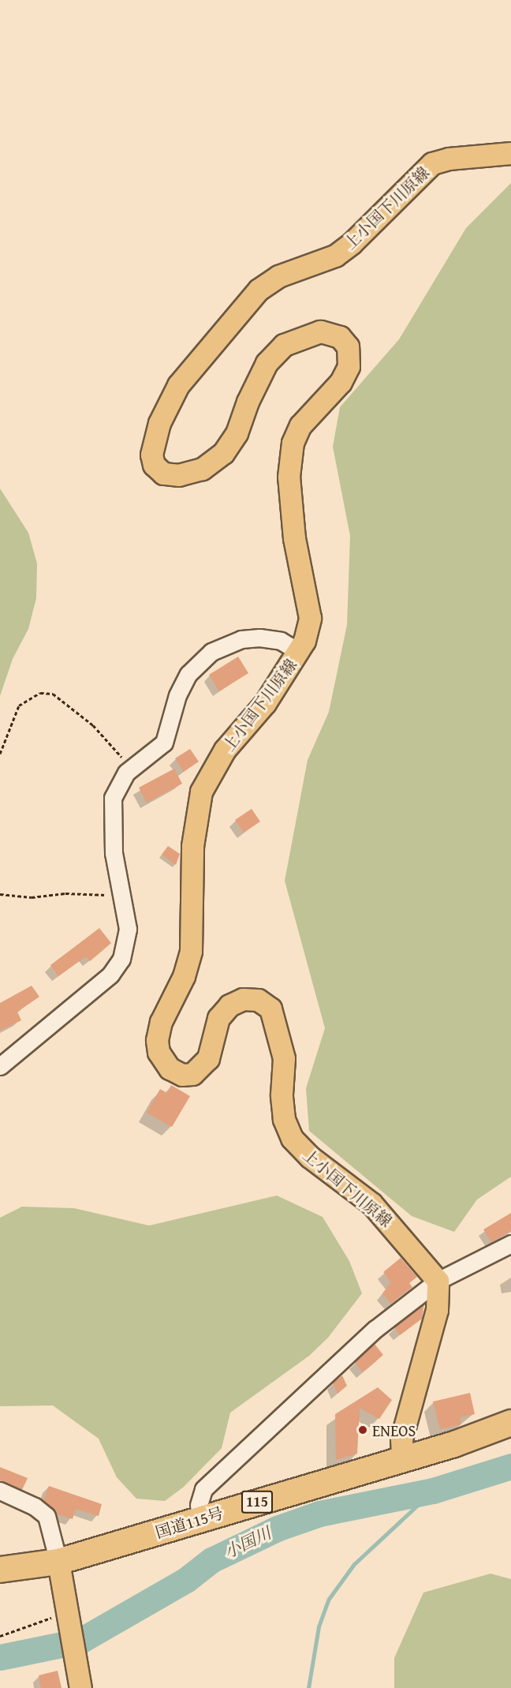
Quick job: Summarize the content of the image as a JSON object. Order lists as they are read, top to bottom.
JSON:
{
  "streets": {
    "highway": ["115", "国道115号"],
    "main road": ["上小国下川原線"]
  },
  "water": ["小国川"],
  "places": ["ENEOS"]
}
